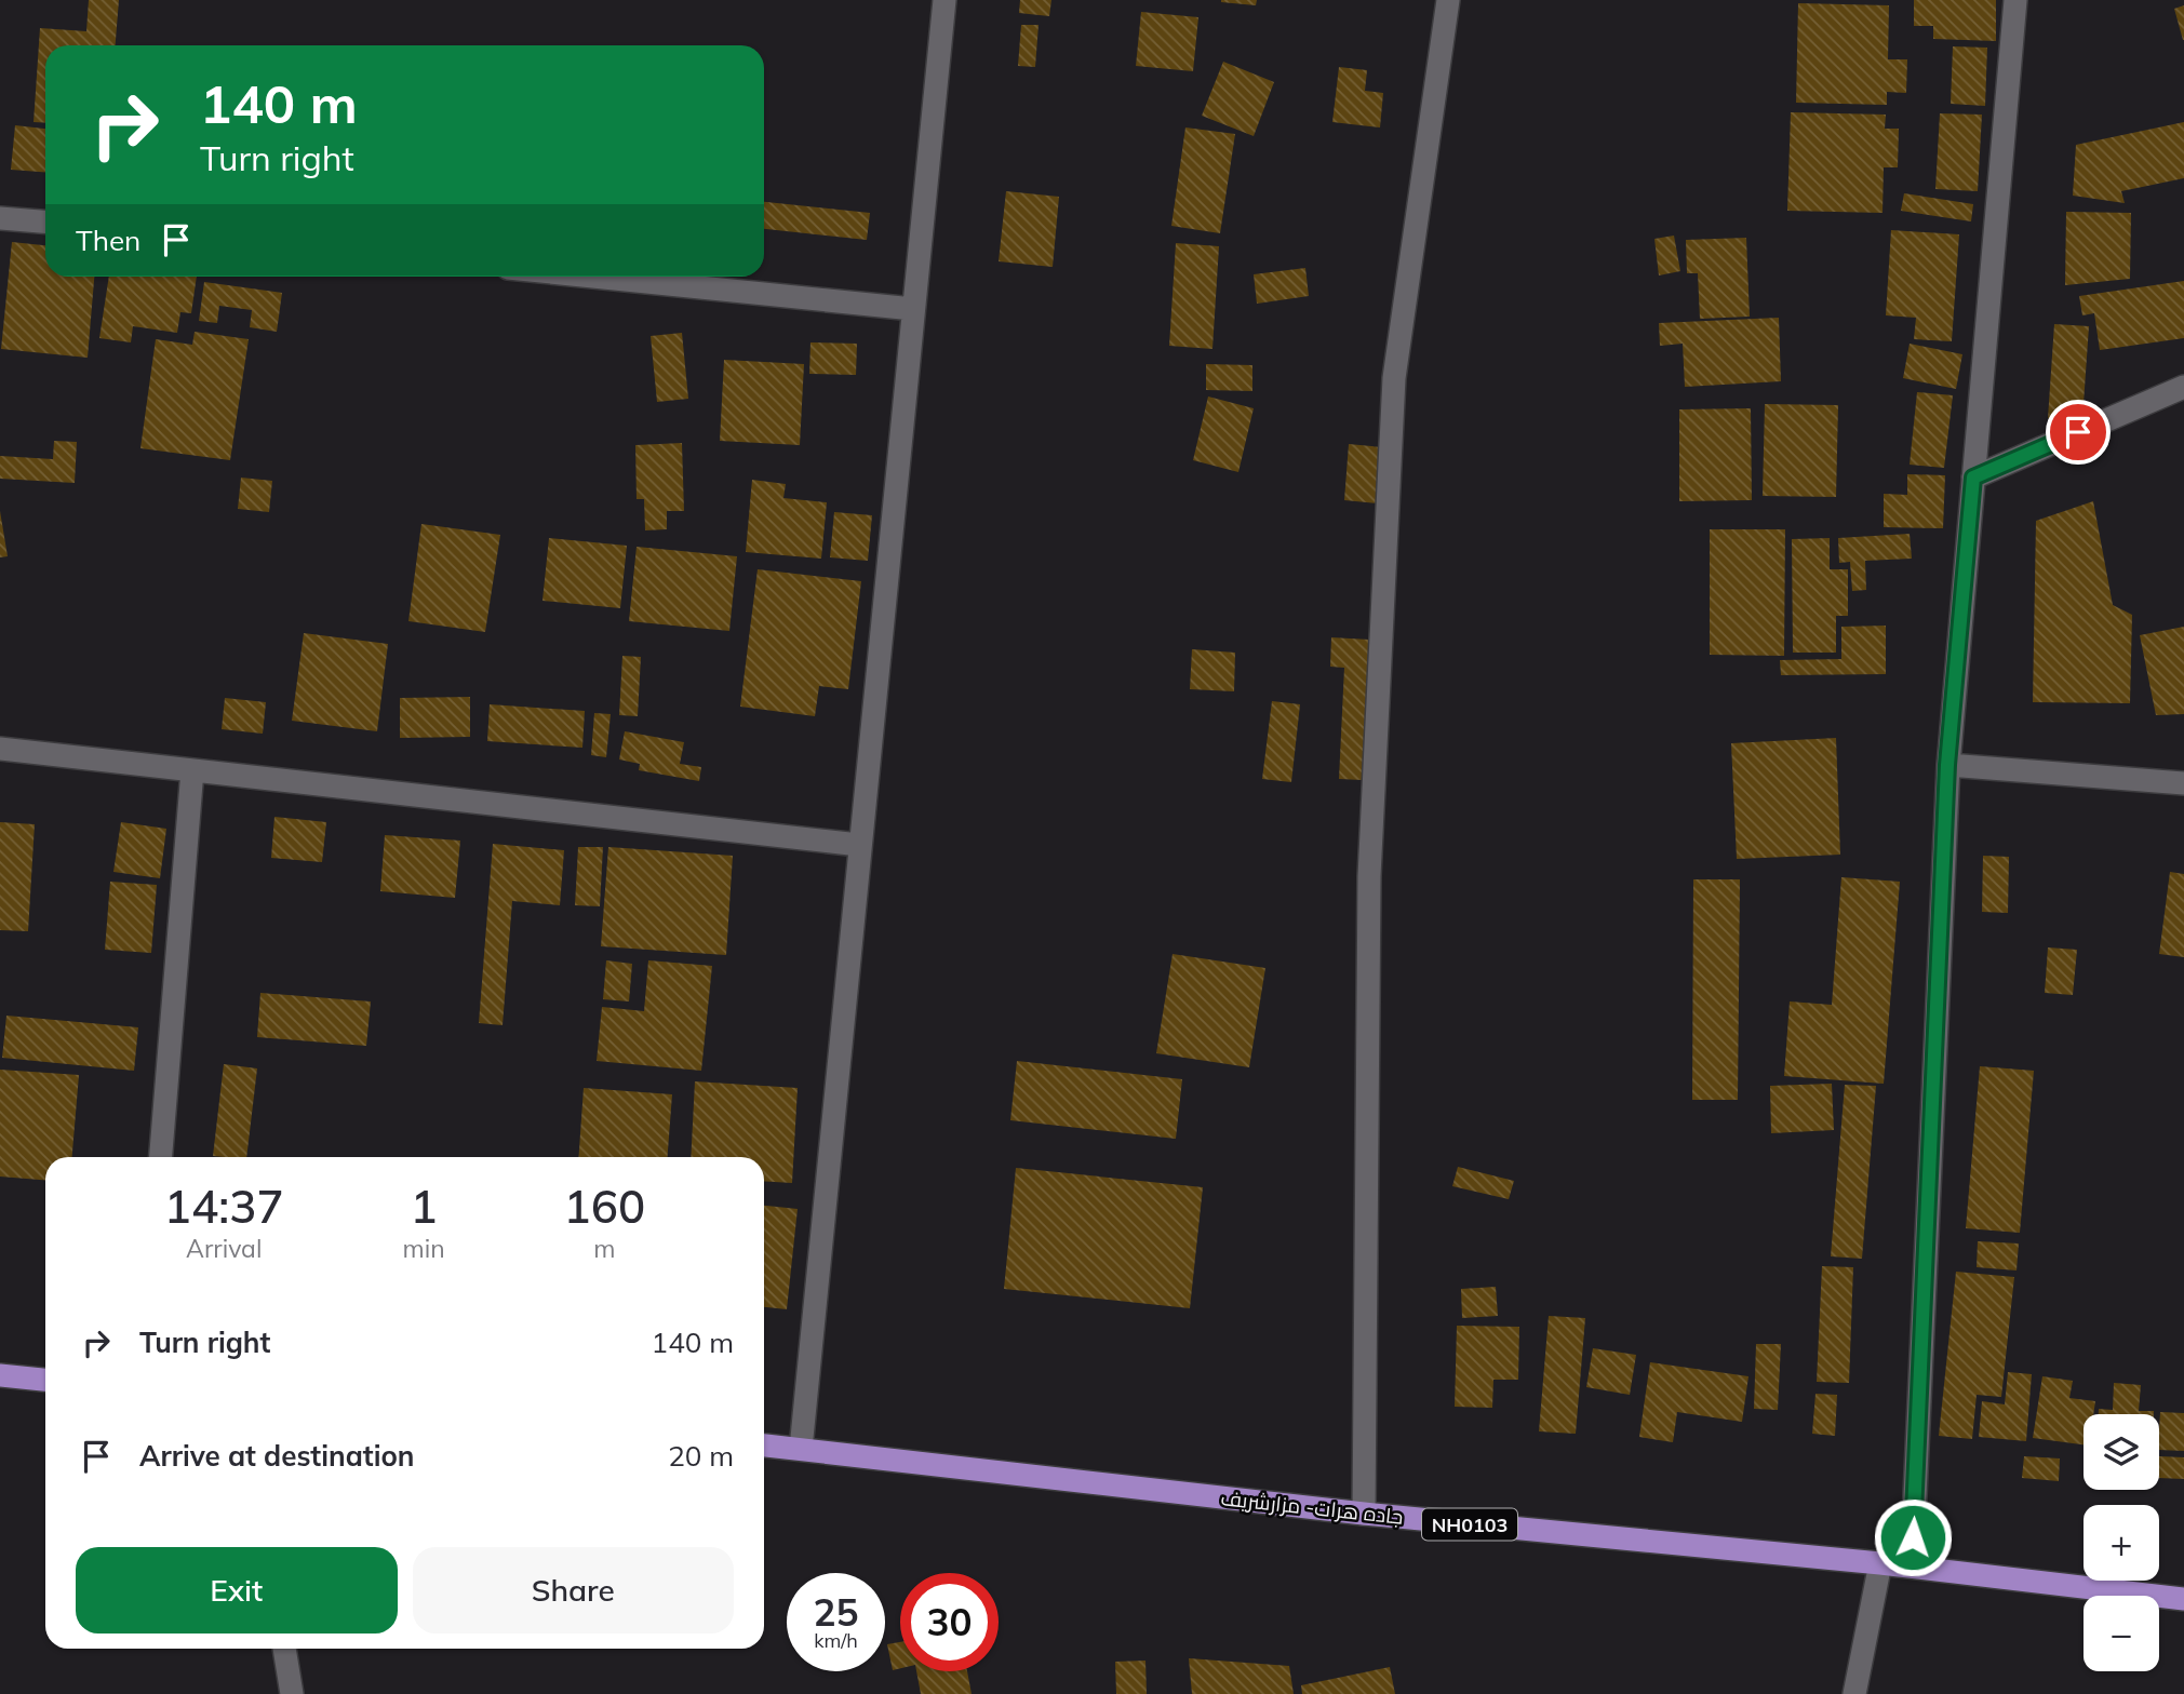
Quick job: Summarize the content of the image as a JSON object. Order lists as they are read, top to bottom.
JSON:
{
  "streets": {
    "highway": ["جاده هرات- مزارشریف", "NH0103"]
  },
  "page": {
    "turn": ["140 m", "Turn right"],
    "then": "Then",
    "eta": [
      "14:37",
      "Arrival",
      "1",
      "min",
      "160",
      "m"
    ],
    "list": [
      {
        "name": "Turn right",
        "value": "140 m"
      },
      {
        "name": "Arrive at destination",
        "value": "20 m"
      }
    ],
    "map_buttons": ["+", "−"],
    "buttons": ["Exit", "Share"],
    "speed": "25 km/h",
    "limit": "30"
  }
}
